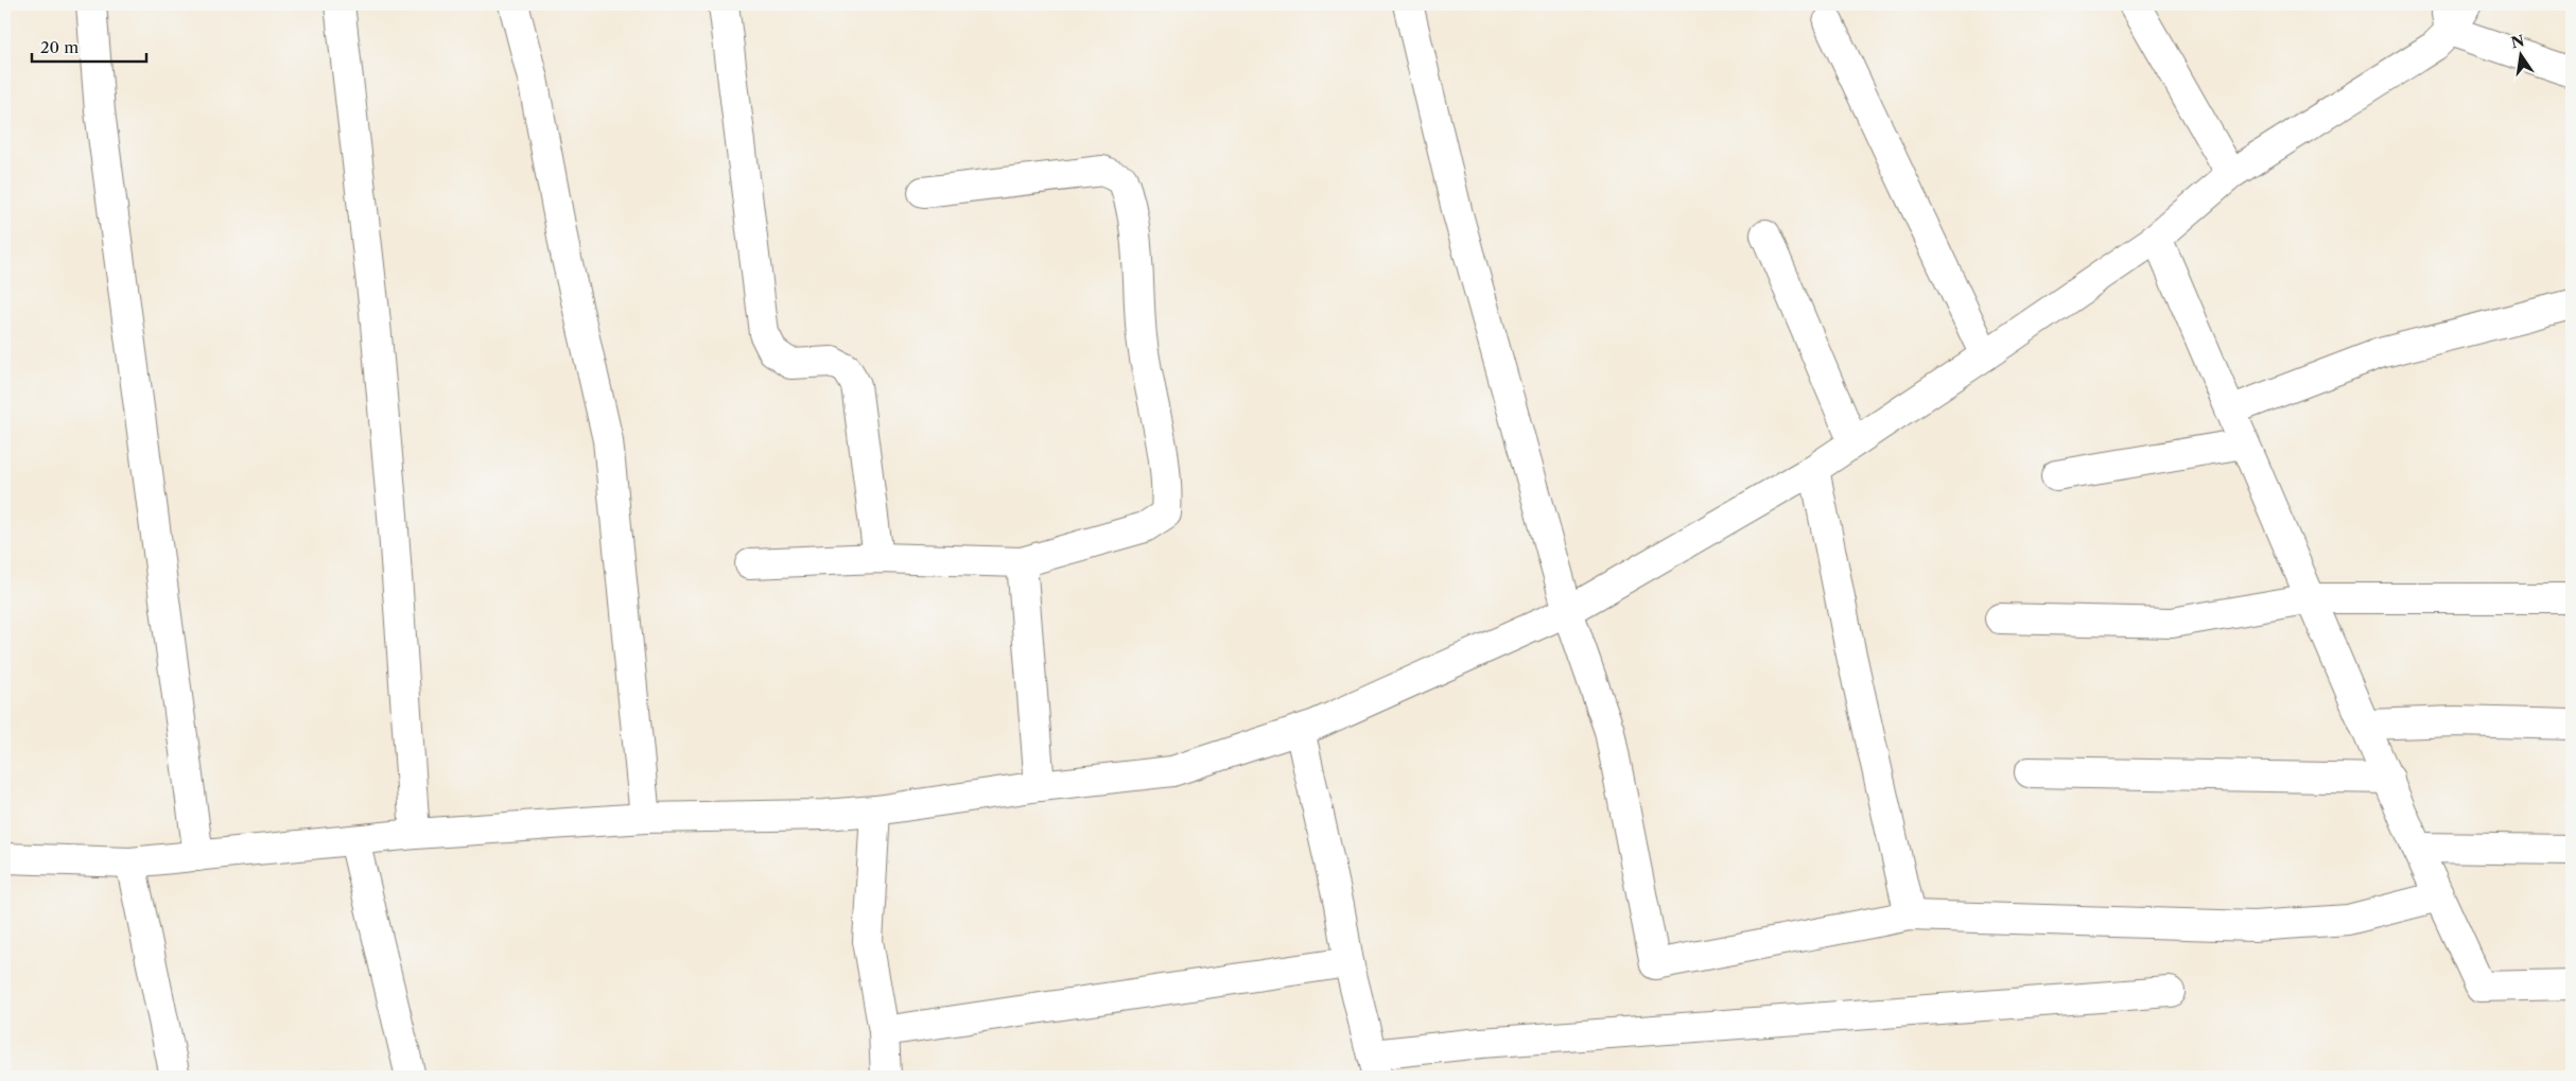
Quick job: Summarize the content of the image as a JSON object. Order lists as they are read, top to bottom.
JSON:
{
  "scale_bar": "20 m",
  "north": "top"
}
